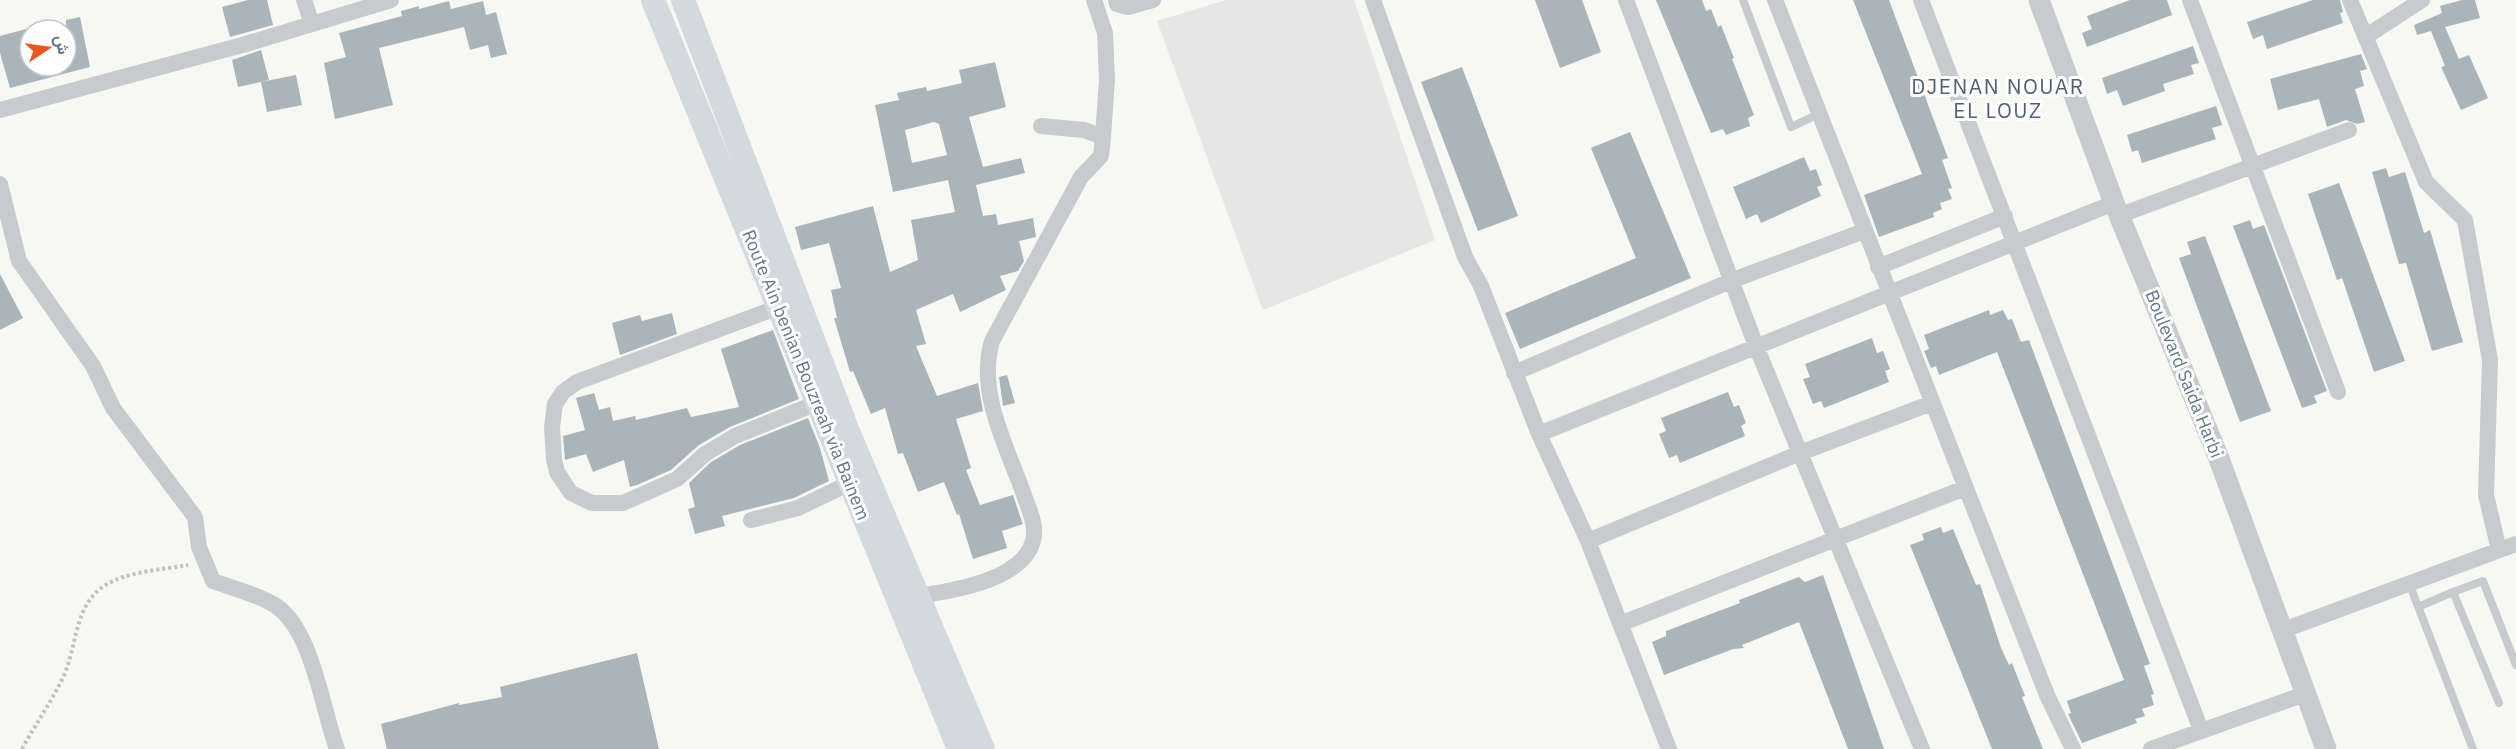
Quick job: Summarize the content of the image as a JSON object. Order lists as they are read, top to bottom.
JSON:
{
  "streets": {
    "main road": ["Route Ain benian Bouzreah via Bainem"],
    "street": ["Boulevard Saida Harbi"]
  },
  "districts": ["DJENAN NOUAR EL LOUZ"],
  "north": "right"
}
